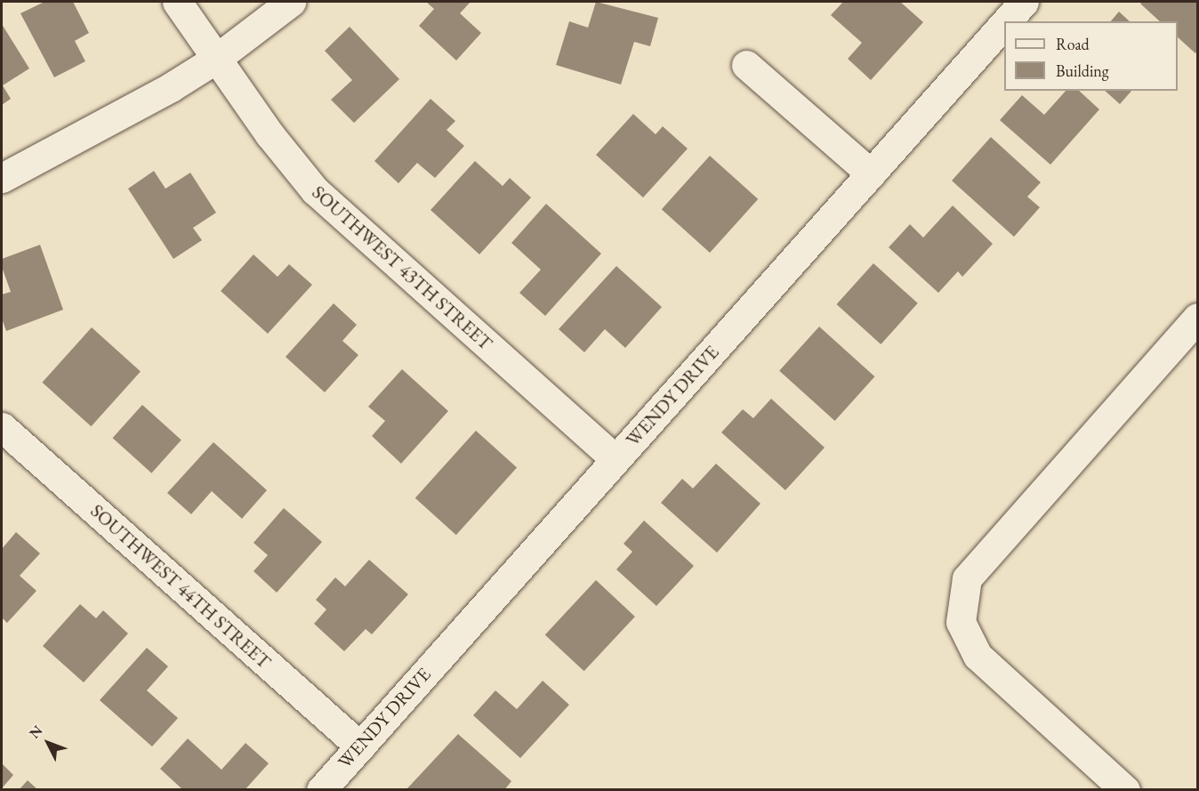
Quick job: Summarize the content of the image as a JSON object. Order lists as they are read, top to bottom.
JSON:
{
  "streets": {
    "street": ["SOUTHWEST 43TH STREET", "WENDY DRIVE", "SOUTHWEST 44TH STREET"]
  },
  "crossings": [
    ["SOUTHWEST 43TH STREET", "WENDY DRIVE"],
    ["WENDY DRIVE", "SOUTHWEST 44TH STREET"]
  ],
  "legend": ["Road", "Building"],
  "north": "top left"
}
